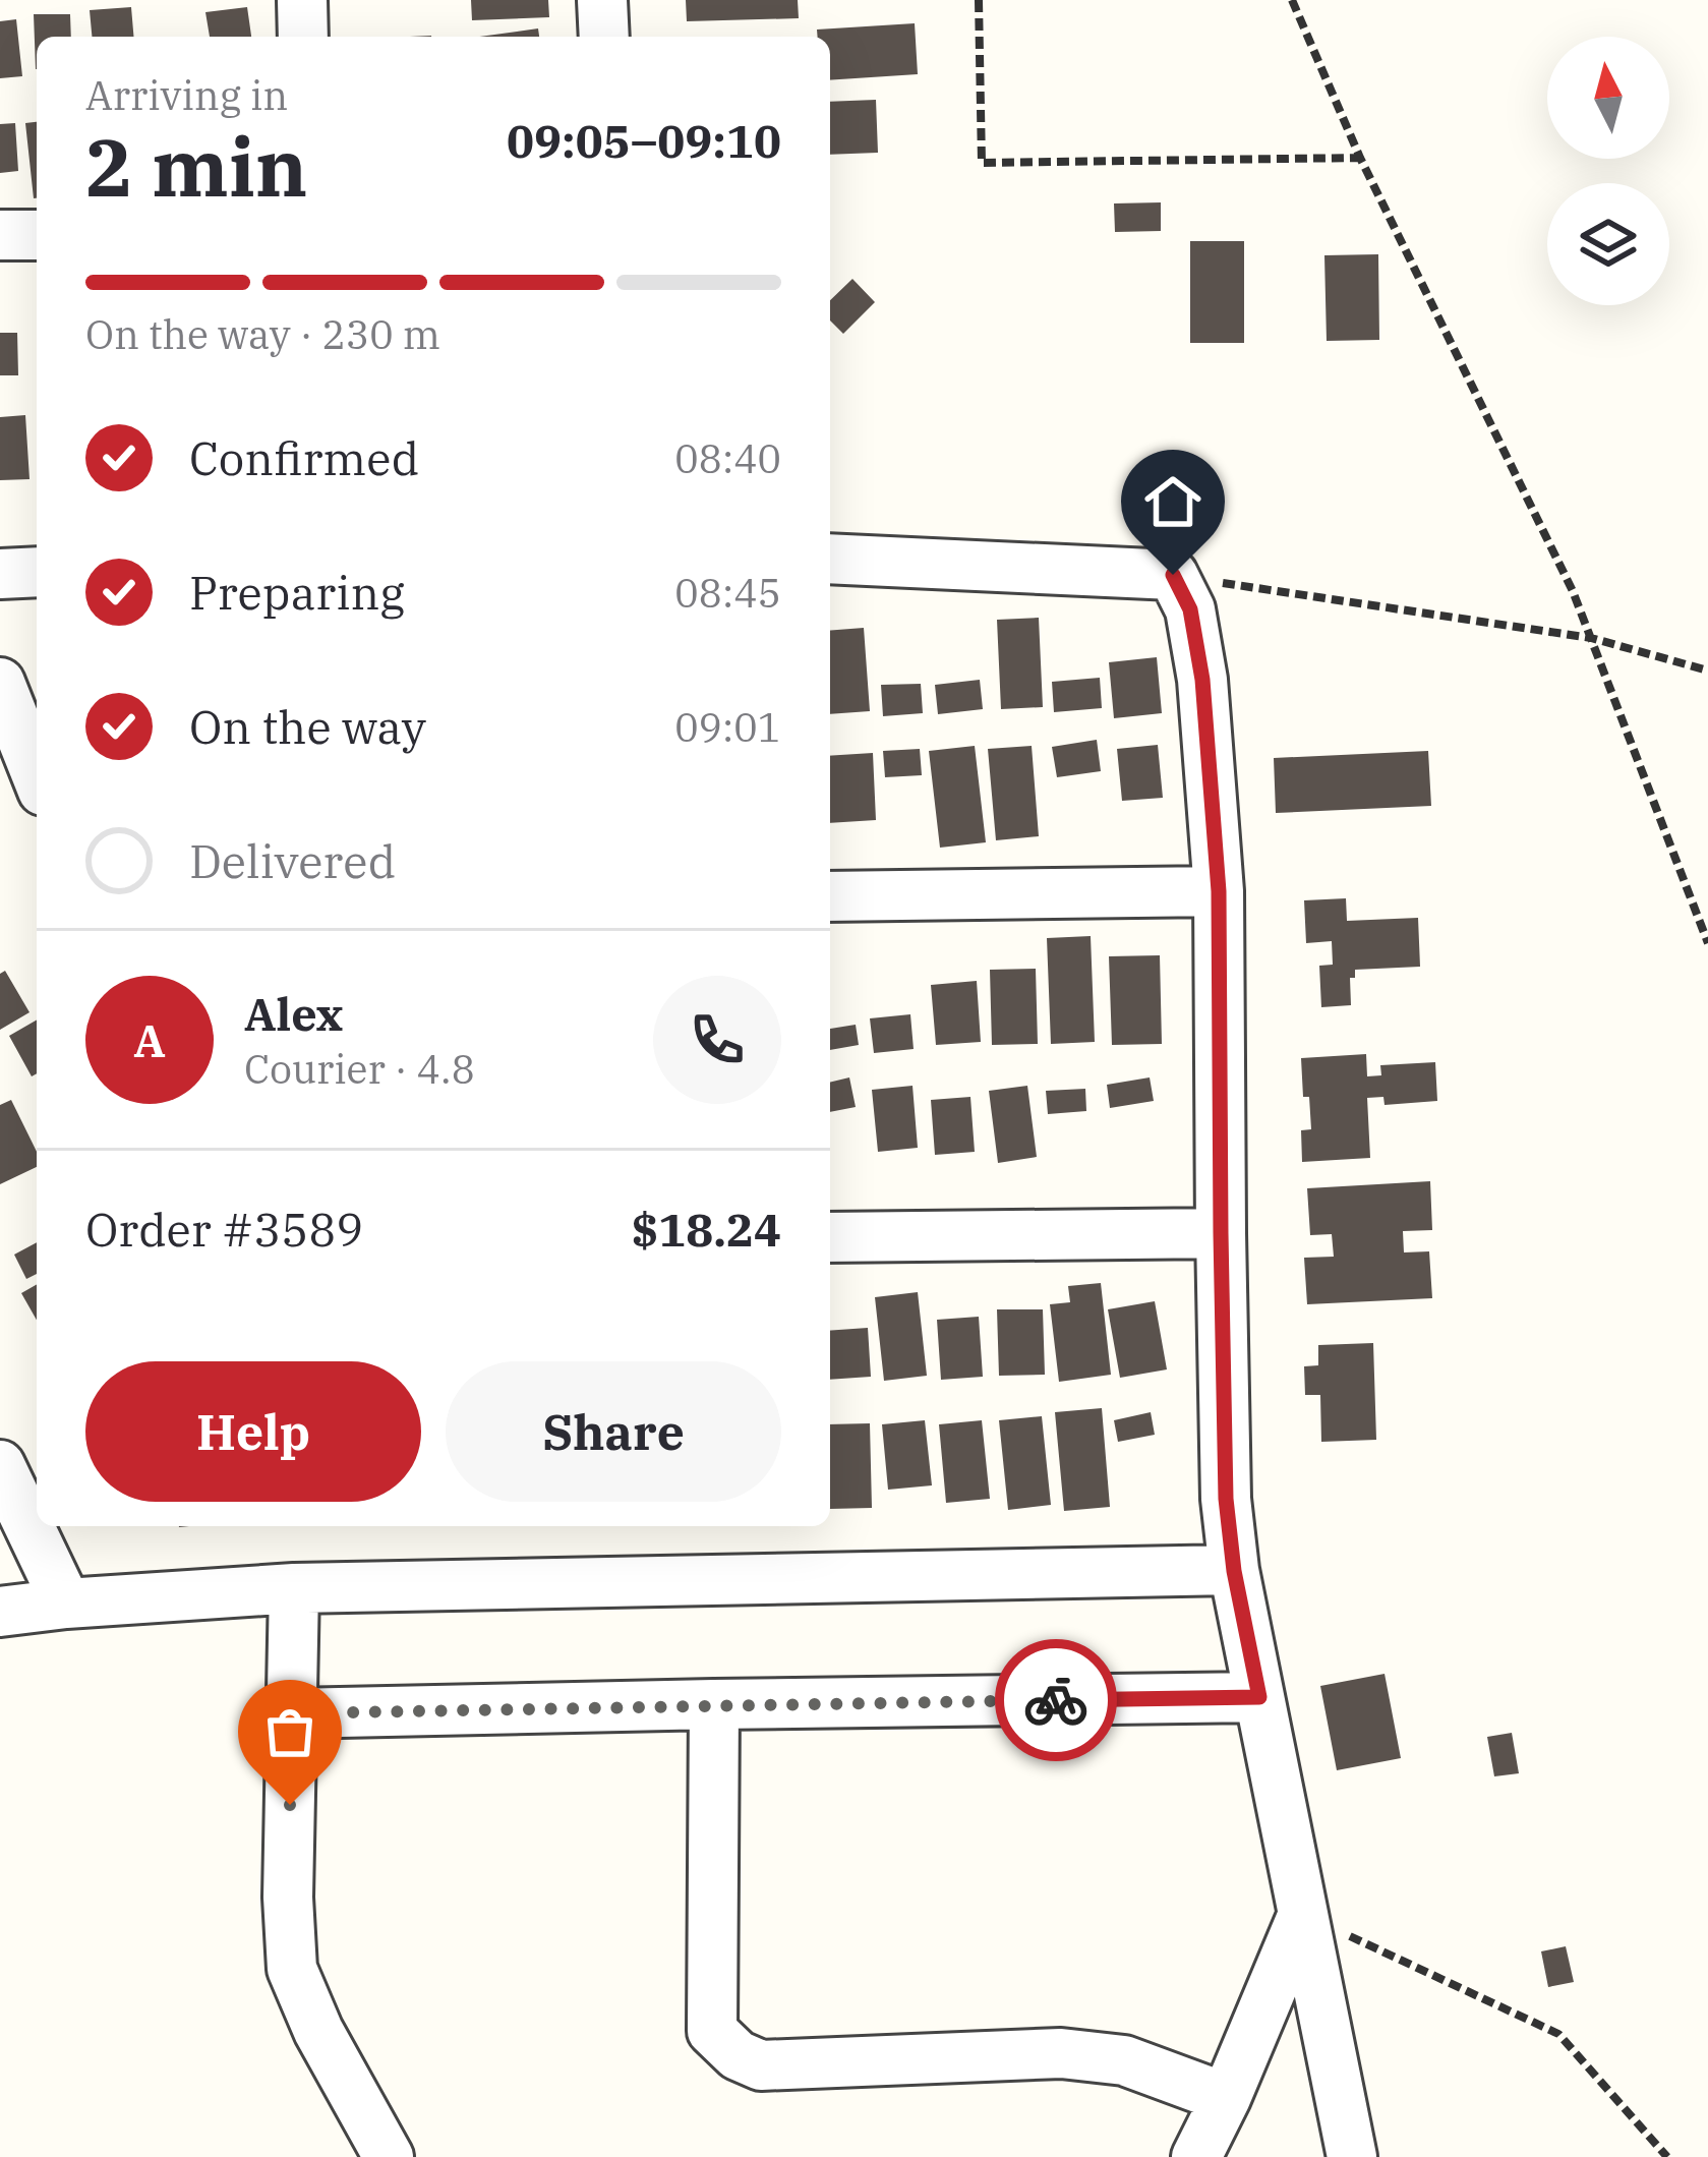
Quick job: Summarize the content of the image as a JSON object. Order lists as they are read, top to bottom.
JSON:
{
  "north": "top",
  "page": {
    "heading": ["2 min", "Arriving in", "09:05–09:10"],
    "panel": [
      "Alex",
      "Courier · 4.8",
      "Order #3589",
      "$18.24"
    ],
    "bar": "On the way · 230 m",
    "list": [
      ["Confirmed", "08:40"],
      ["Preparing", "08:45"],
      ["On the way", "09:01"],
      "Delivered"
    ],
    "round": "A",
    "buttons": ["Help", "Share"]
  }
}
